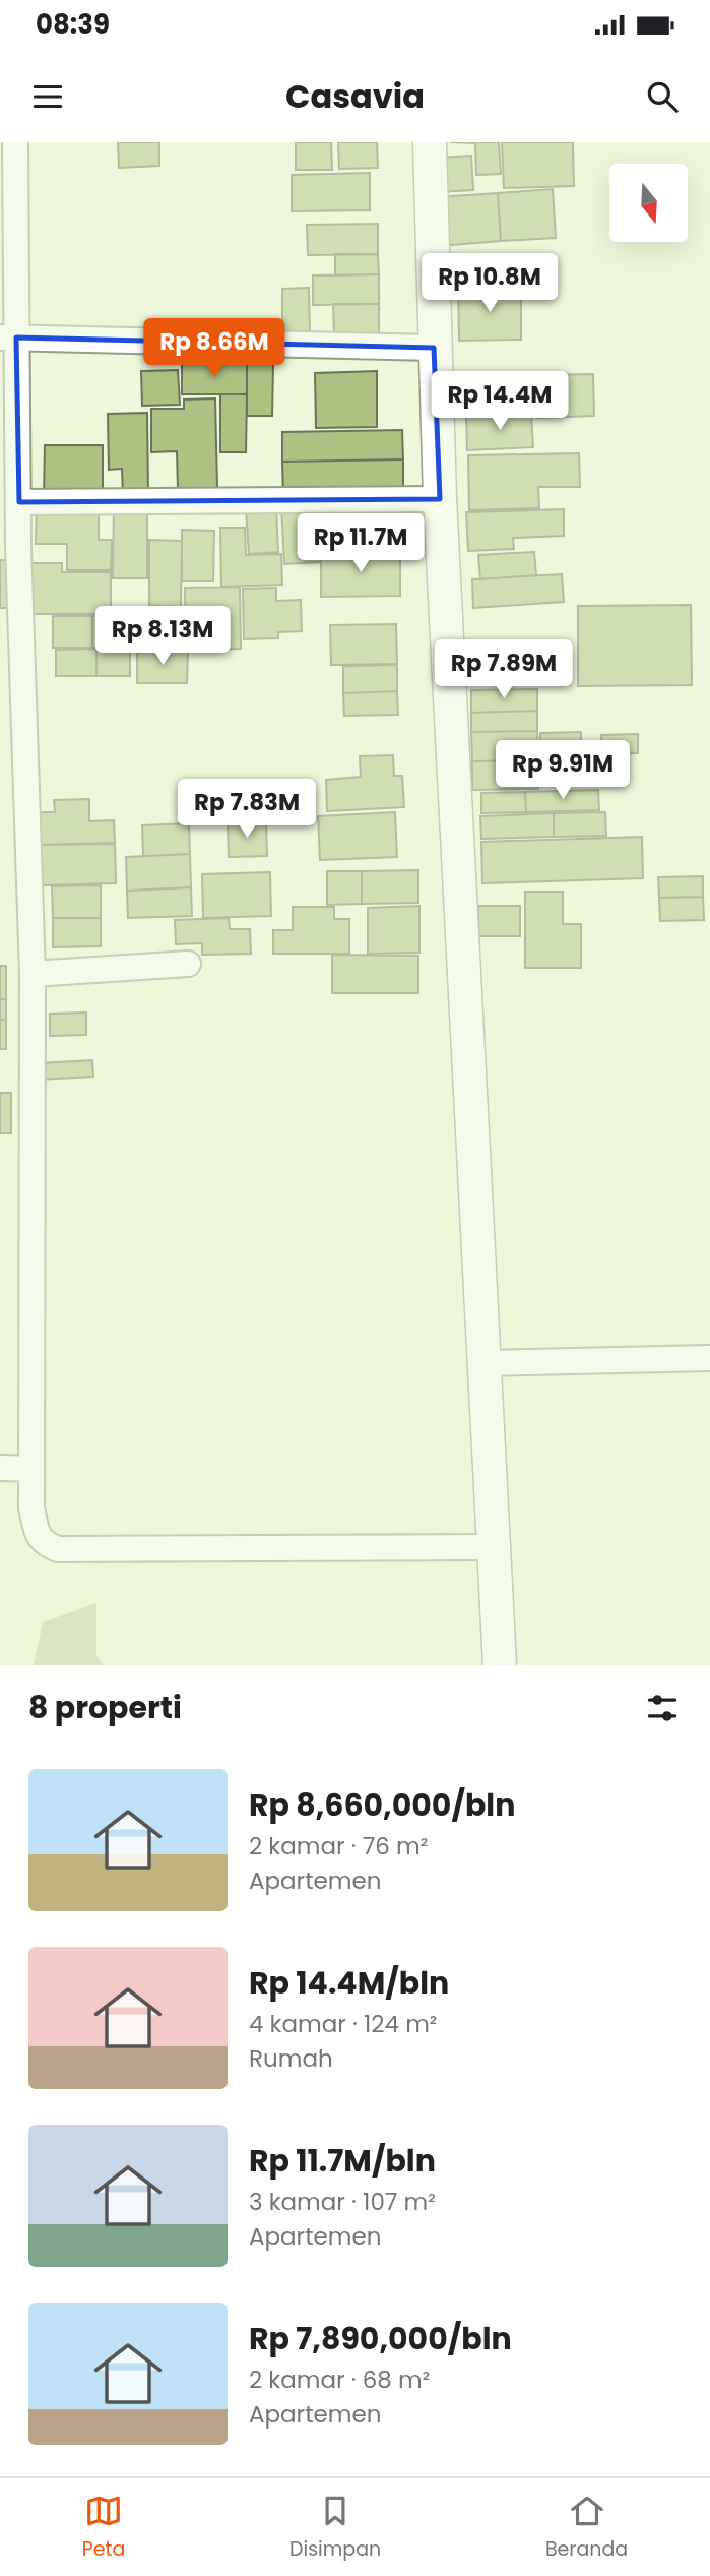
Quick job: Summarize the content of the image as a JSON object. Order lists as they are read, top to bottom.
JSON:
{
  "north": "bottom",
  "page": {
    "status": "08:39",
    "header": "Casavia",
    "price": [
      "Rp 10.8M",
      "Rp 8.66M",
      "Rp 14.4M",
      "Rp 11.7M",
      "Rp 8.13M",
      "Rp 7.89M",
      "Rp 9.91M",
      "Rp 7.83M"
    ],
    "heading": "8 properti",
    "list": [
      {
        "name": "Rp 8,660,000/bln",
        "note": "2 kamar · 76 m² · Apartemen"
      },
      {
        "name": "Rp 14.4M/bln",
        "note": "4 kamar · 124 m² · Rumah"
      },
      {
        "name": "Rp 11.7M/bln",
        "note": "3 kamar · 107 m² · Apartemen"
      },
      {
        "name": "Rp 7,890,000/bln",
        "note": "2 kamar · 68 m² · Apartemen"
      }
    ],
    "tabs": ["Peta", "Disimpan", "Beranda"]
  }
}
